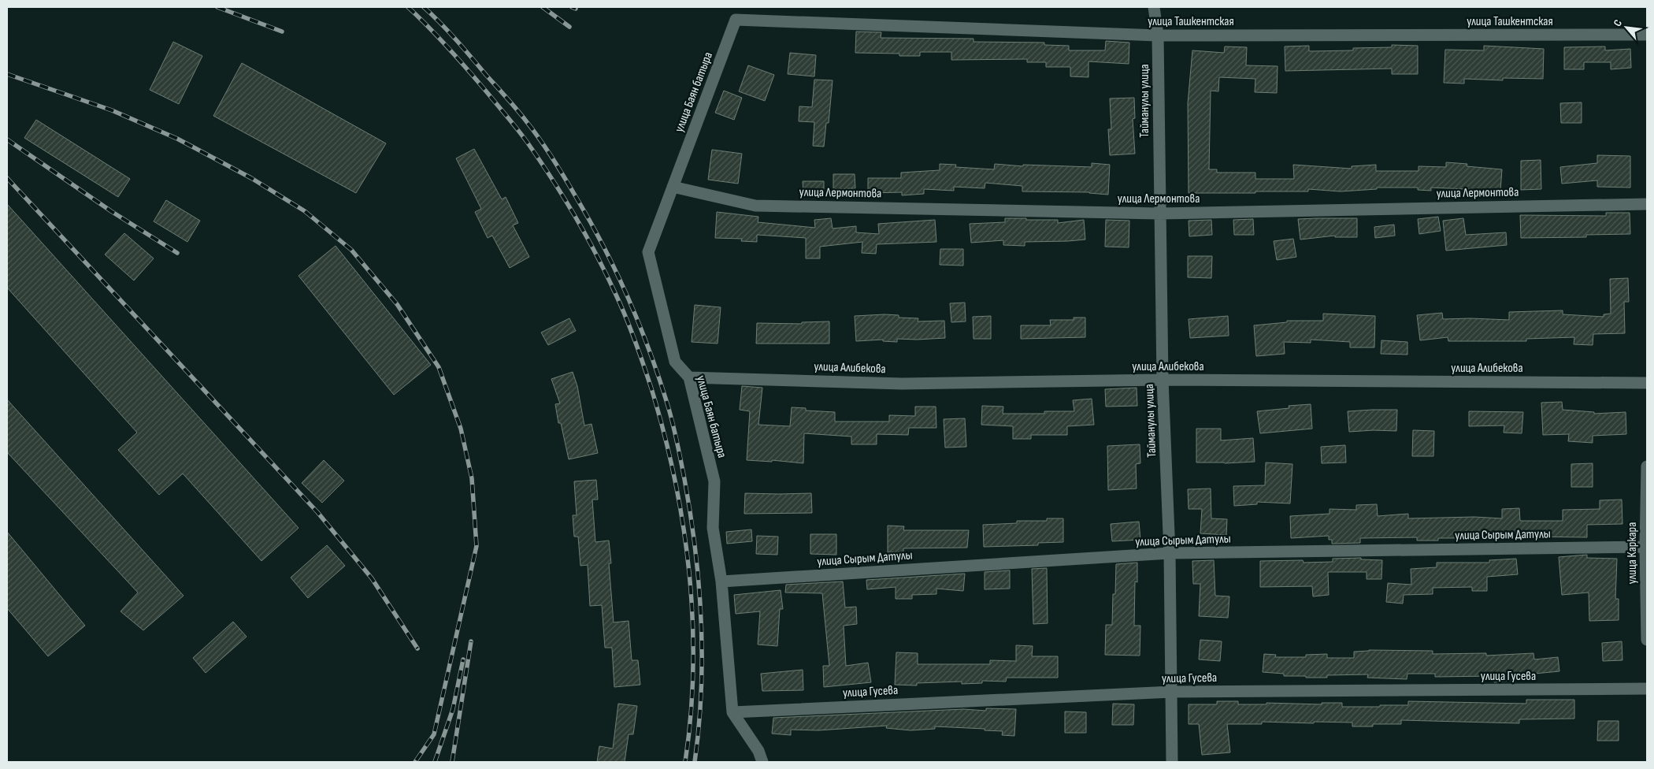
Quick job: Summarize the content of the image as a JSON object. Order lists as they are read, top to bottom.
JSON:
{
  "streets": {
    "street": [
      "улица Ташкентская",
      "улица Баян батыра",
      "Тайманулы улица",
      "улица Лермонтова",
      "улица Алибекова",
      "улица Сырым Датулы",
      "улица Каркара",
      "улица Гусева"
    ]
  },
  "crossings": [
    ["улица Ташкентская", "улица Баян батыра"],
    ["улица Ташкентская", "Тайманулы улица"],
    ["улица Баян батыра", "улица Лермонтова"],
    ["улица Баян батыра", "улица Алибекова"],
    ["улица Баян батыра", "улица Сырым Датулы"],
    ["улица Баян батыра", "улица Гусева"],
    ["Тайманулы улица", "улица Лермонтова"],
    ["Тайманулы улица", "улица Алибекова"],
    ["Тайманулы улица", "улица Сырым Датулы"],
    ["Тайманулы улица", "улица Гусева"],
    ["улица Сырым Датулы", "улица Каркара"]
  ],
  "north": "top left"
}
